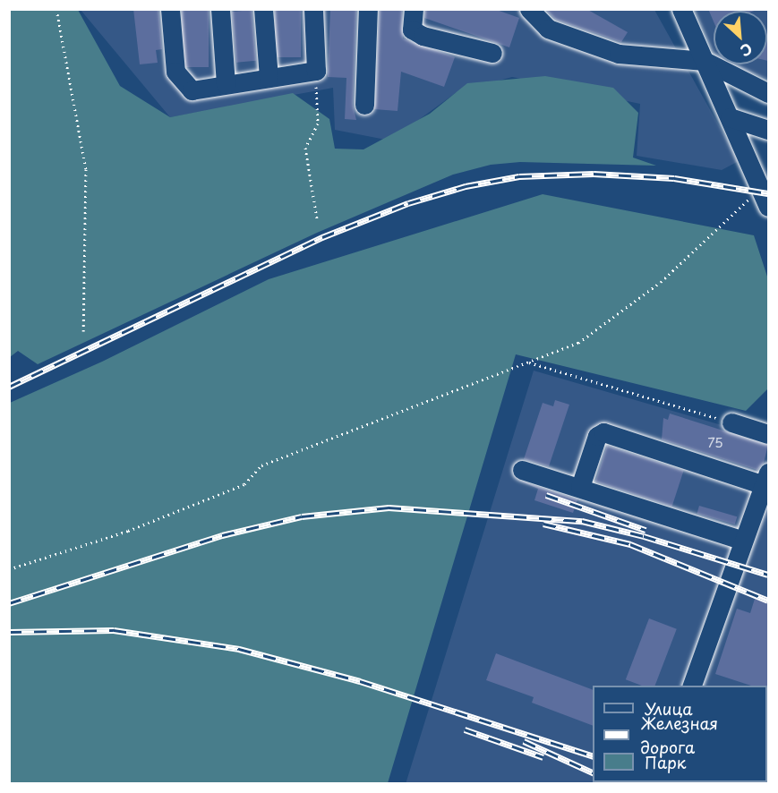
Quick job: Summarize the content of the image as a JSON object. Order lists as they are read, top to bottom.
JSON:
{
  "house_numbers": ["75"],
  "legend": ["Улица", "Железная дорога", "Парк"],
  "north": "bottom right"
}
